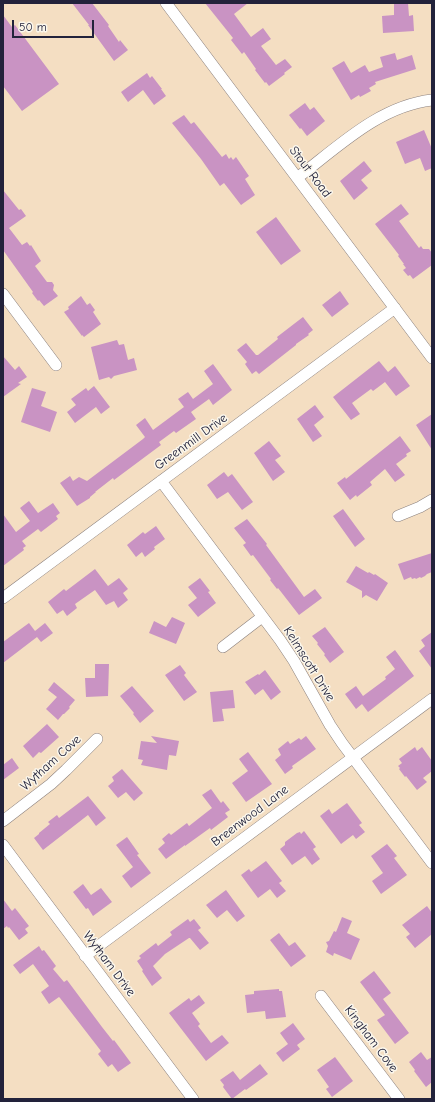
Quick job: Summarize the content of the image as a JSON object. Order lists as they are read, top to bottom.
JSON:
{
  "streets": {
    "street": [
      "Stout Road",
      "Greenmill Drive",
      "Kelmscott Drive",
      "Wytham Cove",
      "Breenwood Lane",
      "Wytham Drive",
      "Kingham Cove"
    ]
  },
  "crossings": [
    ["Stout Road", "Greenmill Drive"],
    ["Greenmill Drive", "Kelmscott Drive"],
    ["Kelmscott Drive", "Breenwood Lane"],
    ["Breenwood Lane", "Wytham Drive"]
  ],
  "scale_bar": "50 m"
}
